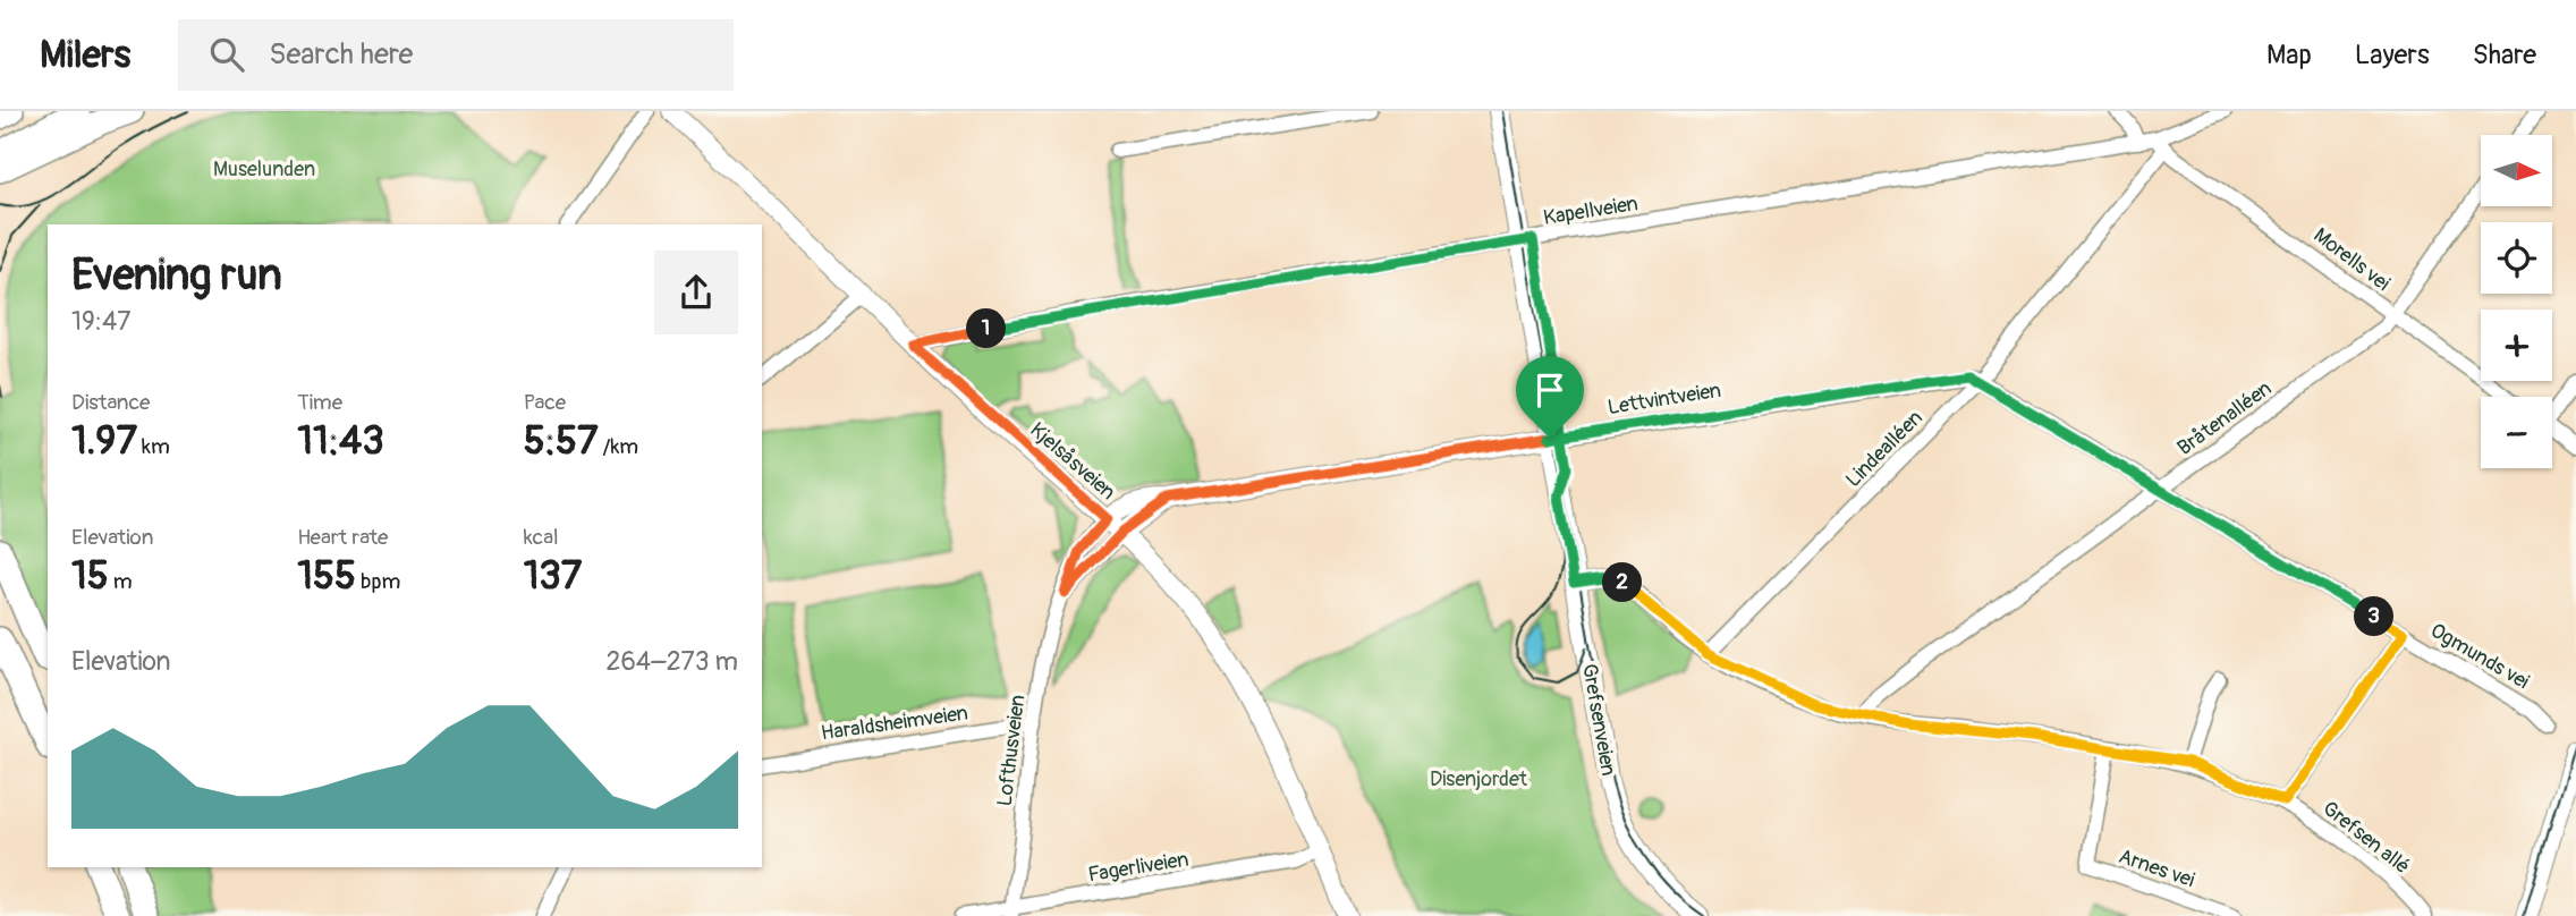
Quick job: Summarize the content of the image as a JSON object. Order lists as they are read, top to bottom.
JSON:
{
  "streets": {
    "main road": ["Grefsenveien"],
    "street": [
      "Kapellveien",
      "Morells vei",
      "Lettvintveien",
      "Bråtenalléen",
      "Lindealléen",
      "Kjelsåsveien",
      "Ogmunds vei",
      "Haraldsheimveien",
      "Lofthusveien",
      "Grefsen allé",
      "Fagerliveien",
      "Arnes vei"
    ]
  },
  "crossings": [
    ["Kapellveien", "Morells vei"],
    ["Kapellveien", "Lindealléen"],
    ["Kapellveien", "Kjelsåsveien"],
    ["Kapellveien", "Grefsenveien"],
    ["Morells vei", "Bråtenalléen"],
    ["Morells vei", "Lindealléen"],
    ["Lettvintveien", "Lindealléen"],
    ["Lettvintveien", "Kjelsåsveien"],
    ["Lettvintveien", "Ogmunds vei"],
    ["Lettvintveien", "Grefsenveien"],
    ["Lettvintveien", "Lofthusveien"],
    ["Bråtenalléen", "Ogmunds vei"],
    ["Bråtenalléen", "Grefsen allé"],
    ["Lindealléen", "Ogmunds vei"],
    ["Lindealléen", "Grefsen allé"],
    ["Kjelsåsveien", "Lofthusveien"],
    ["Kjelsåsveien", "Fagerliveien"],
    ["Grefsenveien", "Grefsen allé"],
    ["Haraldsheimveien", "Lofthusveien"],
    ["Lofthusveien", "Fagerliveien"],
    ["Grefsen allé", "Arnes vei"]
  ],
  "parks": ["Muselunden", "Disenjordet"],
  "north": "right",
  "page": {
    "header": "Milers",
    "search": "Search here",
    "nav": ["Map", "Layers", "Share"],
    "map_buttons": ["+", "−"],
    "heading": ["Evening run", "19:47"],
    "pins": ["1", "2", "3"],
    "stats": [
      ["Distance", "1.97 km"],
      ["Time", "11:43"],
      ["Pace", "5:57 /km"],
      ["Elevation", "15 m"],
      ["Heart rate", "155 bpm"],
      ["kcal", "137"]
    ],
    "chart": ["Elevation", "264–273 m"]
  }
}
